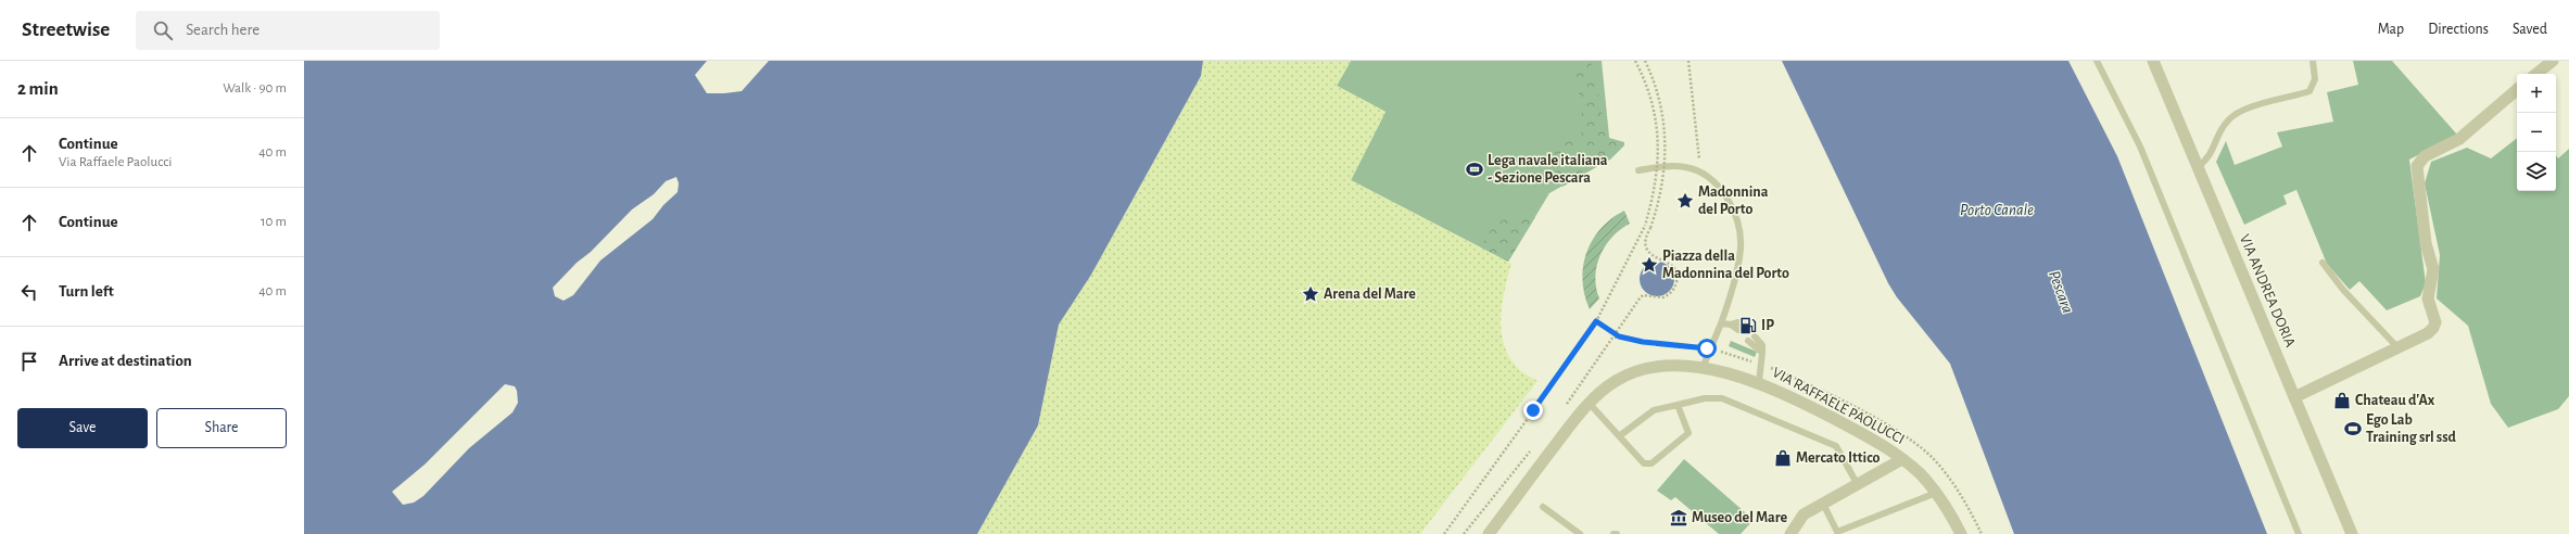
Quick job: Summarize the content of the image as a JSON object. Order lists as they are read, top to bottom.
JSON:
{
  "streets": {
    "street": ["VIA ANDREA DORIA", "VIA RAFFAELE PAOLUCCI"]
  },
  "water": ["Porto Canale", "Pescara"],
  "places": {
    "sports": ["Lega navale italiana - Sezione Pescara", "Ego Lab Training srl ssd"],
    "place": ["Madonnina del Porto", "Piazza della Madonnina del Porto", "Arena del Mare"],
    "fuel station": ["IP"],
    "shop": ["Chateau d'Ax", "Mercato Ittico"],
    "museum": ["Museo del Mare"]
  },
  "page": {
    "header": "Streetwise",
    "search": "Search here",
    "nav": ["Map", "Directions", "Saved"],
    "heading": ["2 min", "Walk · 90 m"],
    "map_buttons": ["+", "−"],
    "list": [
      ["Continue", "Via Raffaele Paolucci", "40 m"],
      ["Continue", "10 m"],
      ["Turn left", "40 m"],
      "Arrive at destination"
    ],
    "buttons": ["Save", "Share"]
  }
}
